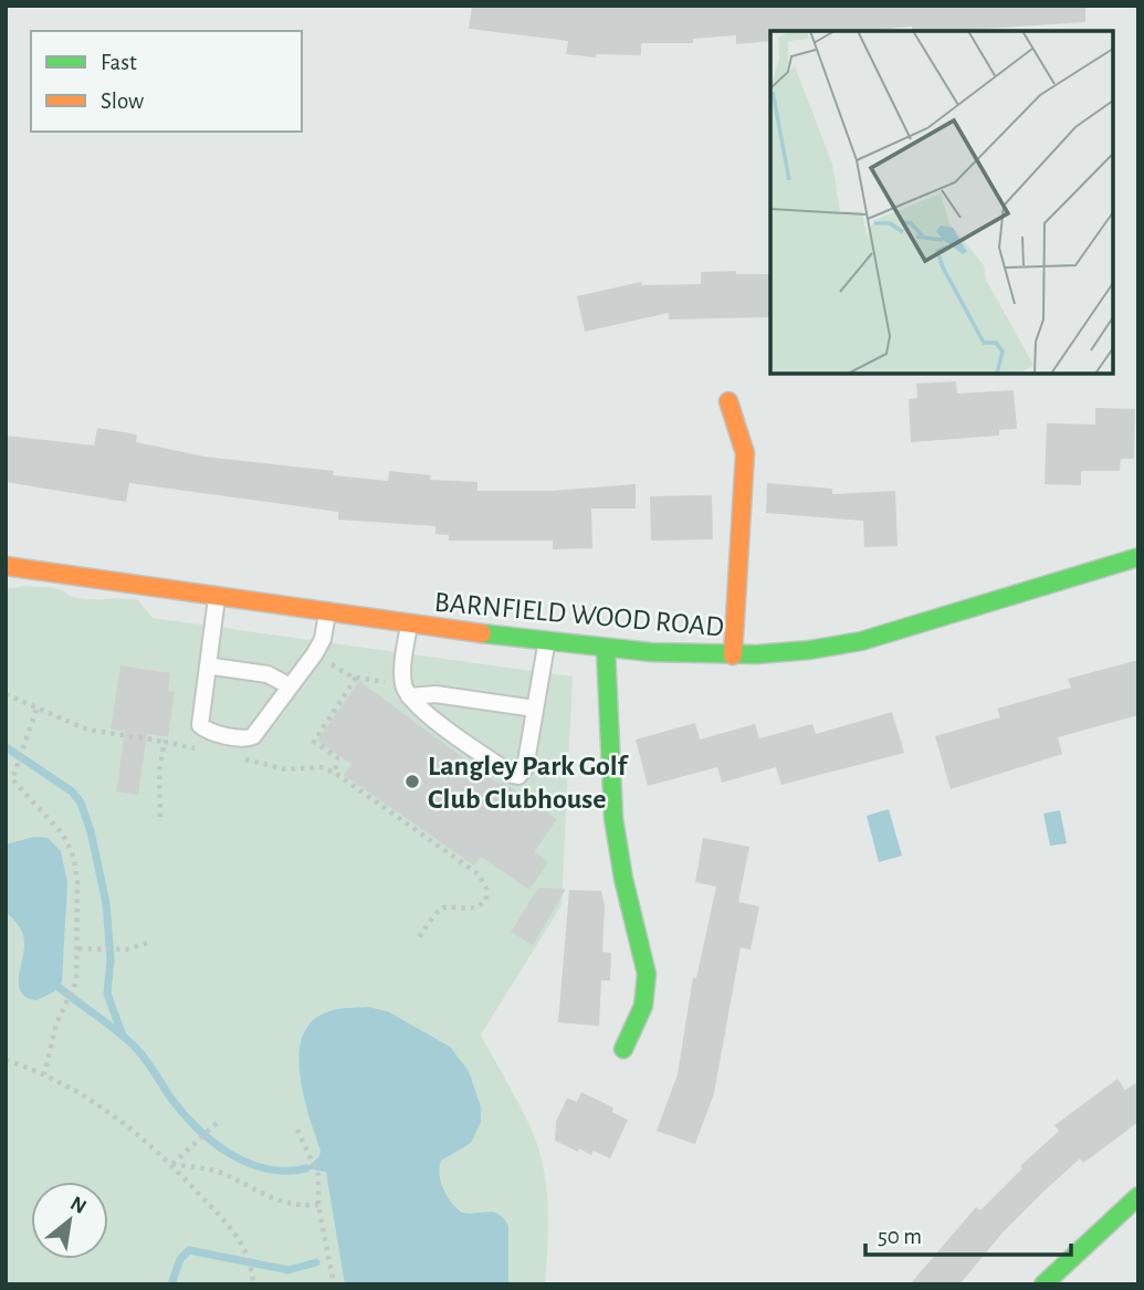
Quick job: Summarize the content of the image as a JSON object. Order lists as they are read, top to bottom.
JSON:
{
  "streets": {
    "street": ["BARNFIELD WOOD ROAD"]
  },
  "places": ["Langley Park Golf Club Clubhouse"],
  "legend": ["Fast", "Slow"],
  "scale_bar": "50 m",
  "north": "top right"
}
